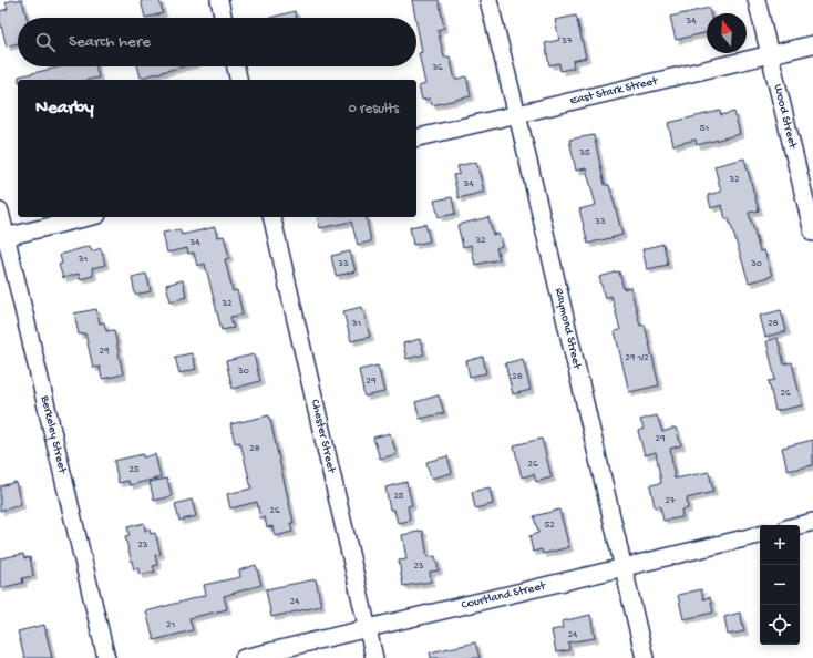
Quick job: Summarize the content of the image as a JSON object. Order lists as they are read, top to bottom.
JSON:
{
  "streets": {
    "street": [
      "East Stark Street",
      "Wood Street",
      "Raymond Street",
      "Berkeley Street",
      "Chester Street",
      "Courtland Street"
    ]
  },
  "crossings": [
    ["East Stark Street", "Wood Street"],
    ["East Stark Street", "Raymond Street"],
    ["Raymond Street", "Courtland Street"],
    ["Chester Street", "Courtland Street"]
  ],
  "house_numbers": [
    "34",
    "37",
    "36",
    "51",
    "35",
    "32",
    "34",
    "33",
    "32",
    "34",
    "31",
    "33",
    "30",
    "32",
    "31",
    "28",
    "29",
    "29 1/2",
    "30",
    "28",
    "29",
    "26",
    "29",
    "28",
    "26",
    "25",
    "25",
    "27",
    "26",
    "52",
    "23",
    "23",
    "24",
    "21",
    "24"
  ],
  "north": "top",
  "page": {
    "search": "Search here",
    "heading": ["Nearby", "0 results"],
    "map_buttons": ["+", "−"]
  }
}
